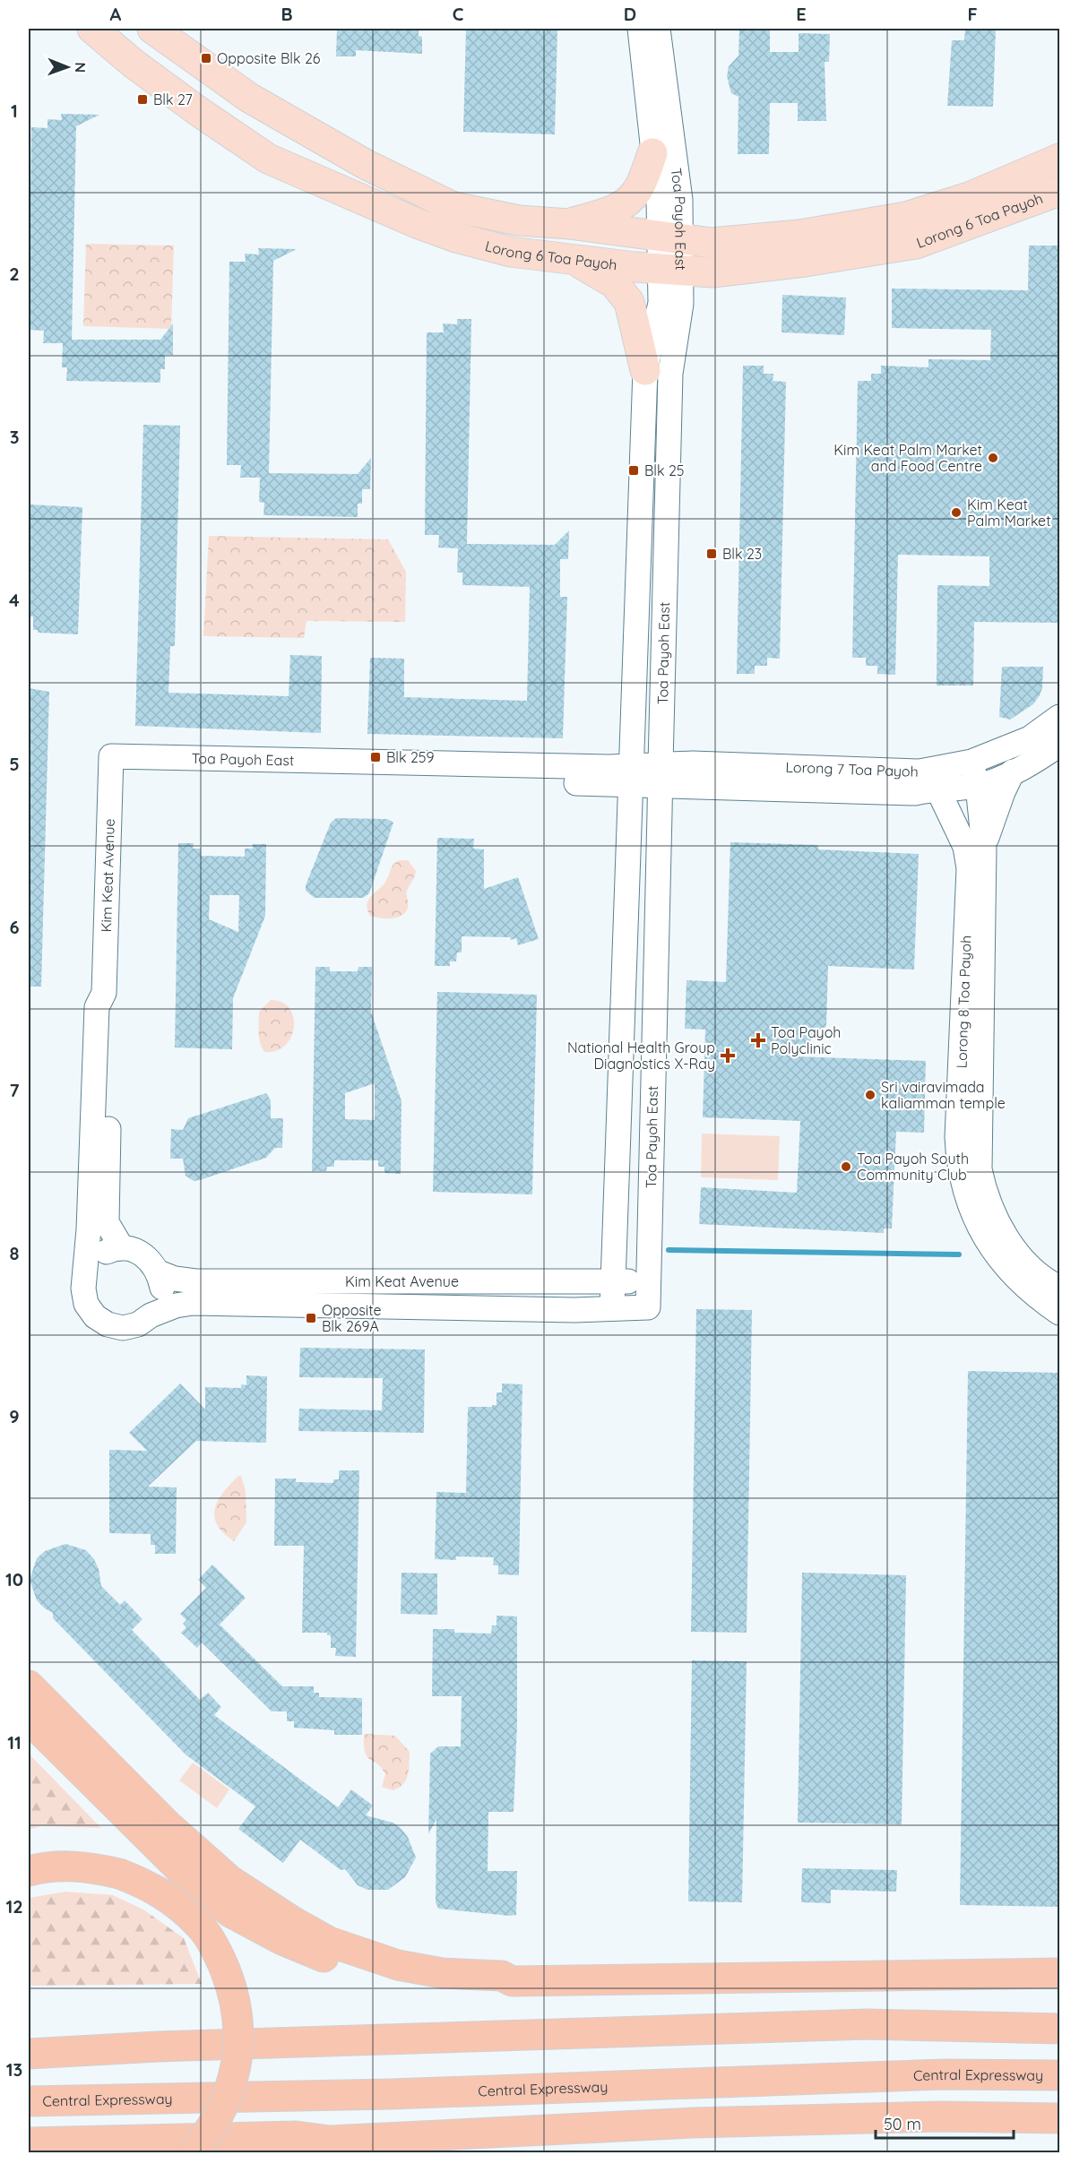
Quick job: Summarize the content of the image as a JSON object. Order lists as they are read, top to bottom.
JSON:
{
  "streets": {
    "highway": ["Central Expressway"],
    "main road": ["Lorong 6 Toa Payoh"],
    "street": [
      "Toa Payoh East",
      "Lorong 7 Toa Payoh",
      "Kim Keat Avenue",
      "Lorong 8 Toa Payoh"
    ]
  },
  "crossings": [
    ["Toa Payoh East", "Lorong 6 Toa Payoh"],
    ["Toa Payoh East", "Lorong 7 Toa Payoh"],
    ["Toa Payoh East", "Kim Keat Avenue"],
    ["Lorong 7 Toa Payoh", "Lorong 8 Toa Payoh"]
  ],
  "places": {
    "transit": [
      "Opposite Blk 26",
      "Blk 27",
      "Blk 25",
      "Blk 23",
      "Blk 259",
      "Opposite Blk 269A"
    ],
    "other": [
      "Kim Keat Palm Market and Food Centre",
      "Kim Keat Palm Market",
      "Sri vairavimada kaliamman temple",
      "Toa Payoh South Community Club"
    ],
    "health": ["Toa Payoh Polyclinic", "National Health Group Diagnostics X-Ray"]
  },
  "scale_bar": "50 m",
  "north": "right",
  "grid": {
    "columns": [
      "A",
      "B",
      "C",
      "D",
      "E",
      "F"
    ],
    "rows": [
      "1",
      "2",
      "3",
      "4",
      "5",
      "6",
      "7",
      "8",
      "9",
      "10",
      "11",
      "12",
      "13"
    ]
  }
}
